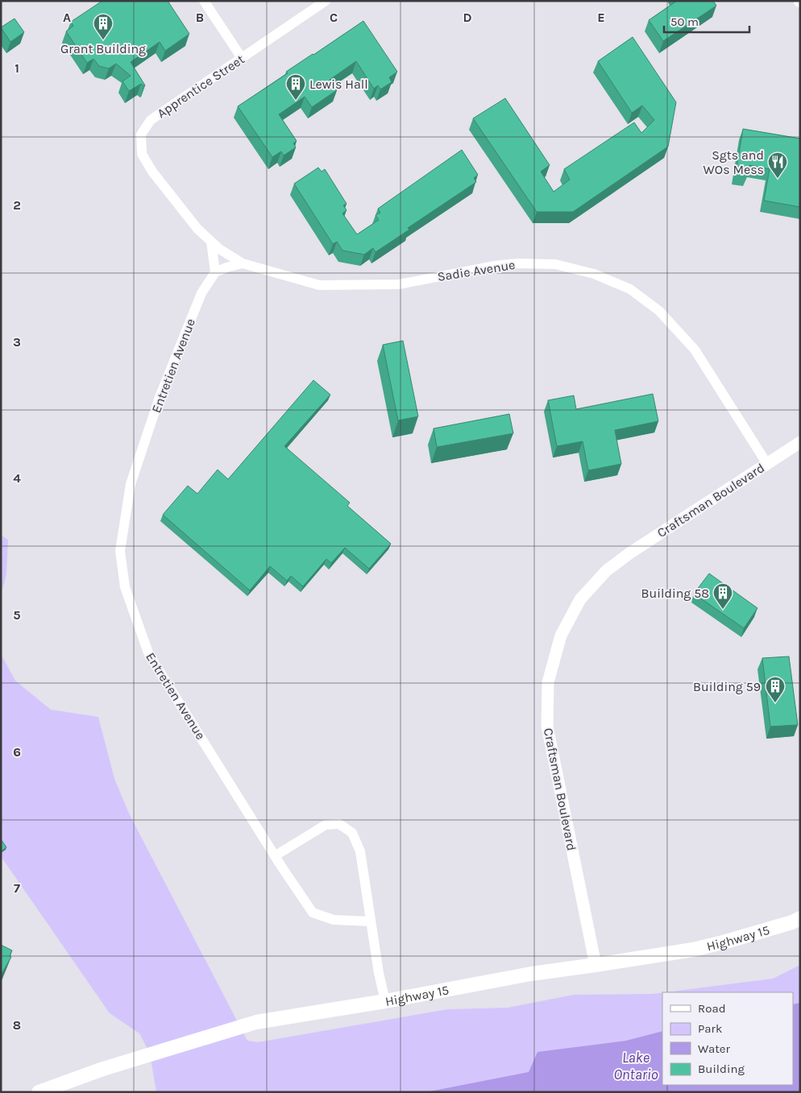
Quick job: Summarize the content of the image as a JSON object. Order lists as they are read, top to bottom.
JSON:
{
  "streets": {
    "main road": ["Highway 15"],
    "street": [
      "Apprentice Street",
      "Sadie Avenue",
      "Entretien Avenue",
      "Craftsman Boulevard"
    ]
  },
  "crossings": [
    ["Apprentice Street", "Sadie Avenue"],
    ["Sadie Avenue", "Craftsman Boulevard"],
    ["Craftsman Boulevard", "Highway 15"]
  ],
  "water": ["Lake Ontario"],
  "places": {
    "building": [
      "Grant Building",
      "Lewis Hall",
      "Building 58",
      "Building 59"
    ],
    "restaurant": ["Sgts and WOs Mess"]
  },
  "legend": [
    "Road",
    "Park",
    "Water",
    "Building"
  ],
  "scale_bar": "50 m",
  "grid": {
    "columns": [
      "A",
      "B",
      "C",
      "D",
      "E"
    ],
    "rows": [
      "1",
      "2",
      "3",
      "4",
      "5",
      "6",
      "7",
      "8"
    ]
  }
}
